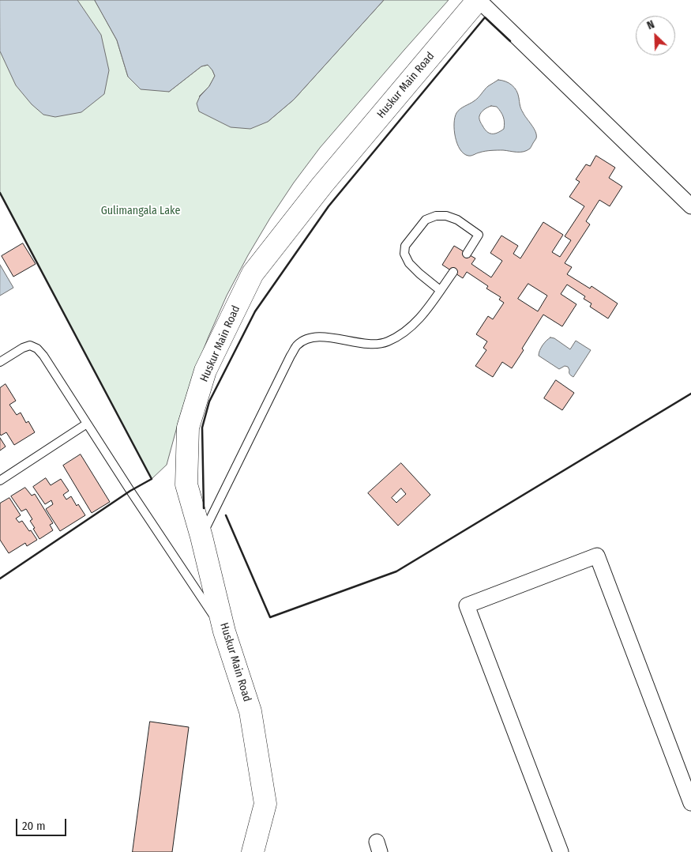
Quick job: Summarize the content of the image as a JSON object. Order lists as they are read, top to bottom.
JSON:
{
  "streets": {
    "main road": ["Huskur Main Road"]
  },
  "parks": ["Gulimangala Lake"],
  "scale_bar": "20 m",
  "north": "top left"
}
